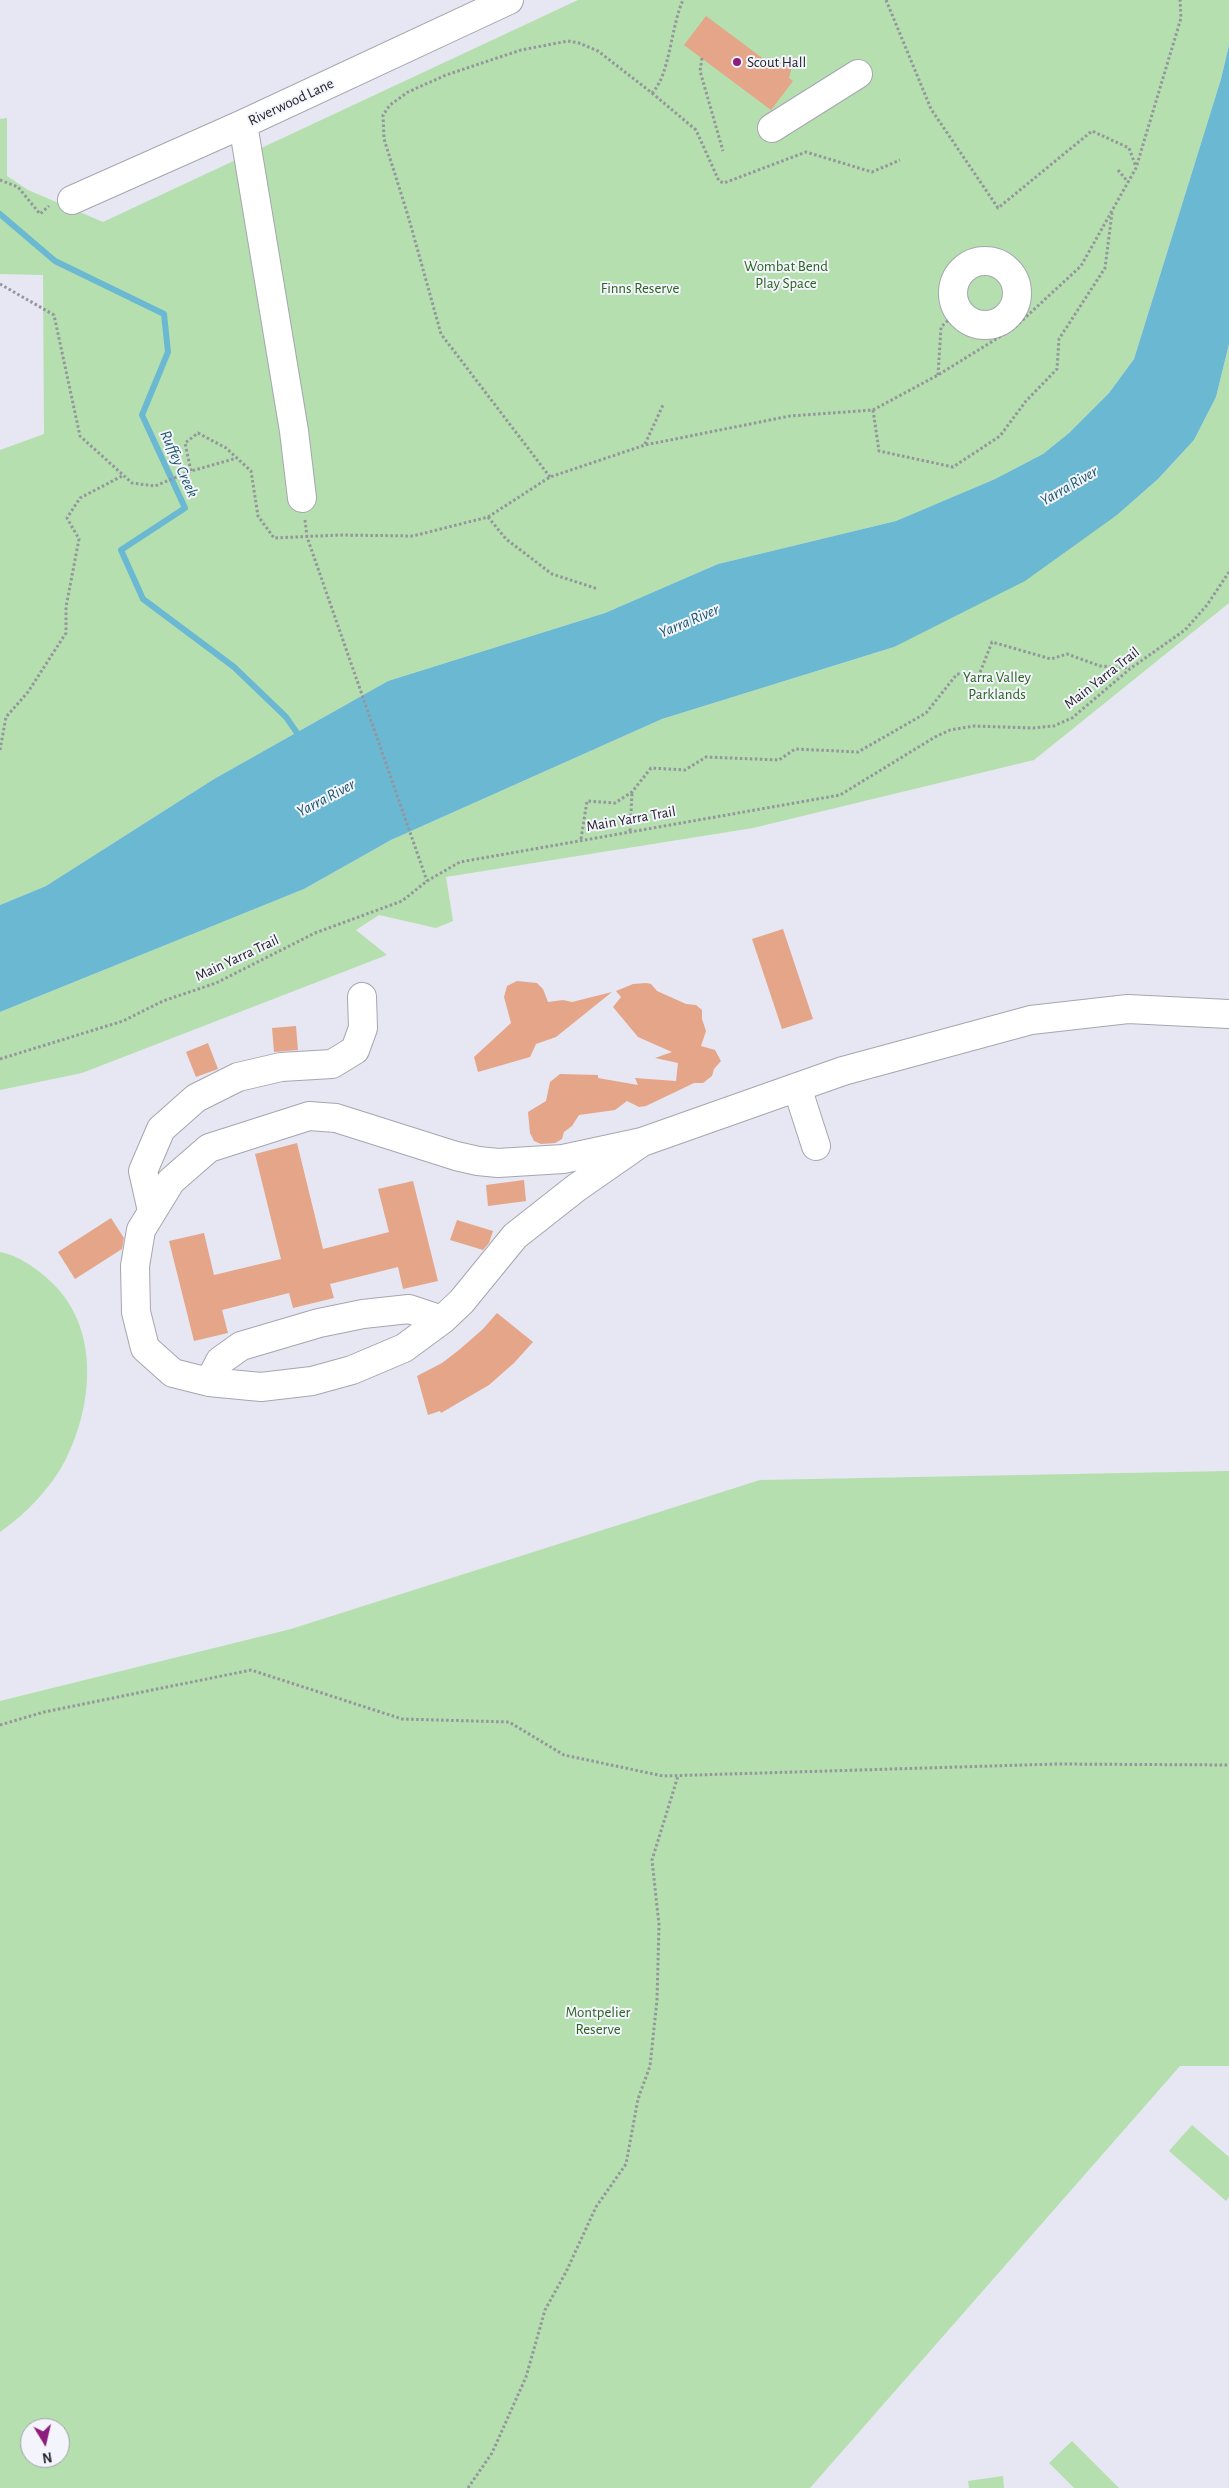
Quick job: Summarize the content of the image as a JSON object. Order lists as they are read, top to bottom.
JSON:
{
  "streets": {
    "street": ["Riverwood Lane"],
    "path": ["Main Yarra Trail"]
  },
  "water": ["Ruffey Creek", "Yarra River"],
  "parks": [
    "Wombat Bend Play Space",
    "Finns Reserve",
    "Yarra Valley Parklands",
    "Montpelier Reserve"
  ],
  "places": ["Scout Hall"],
  "north": "bottom"
}
